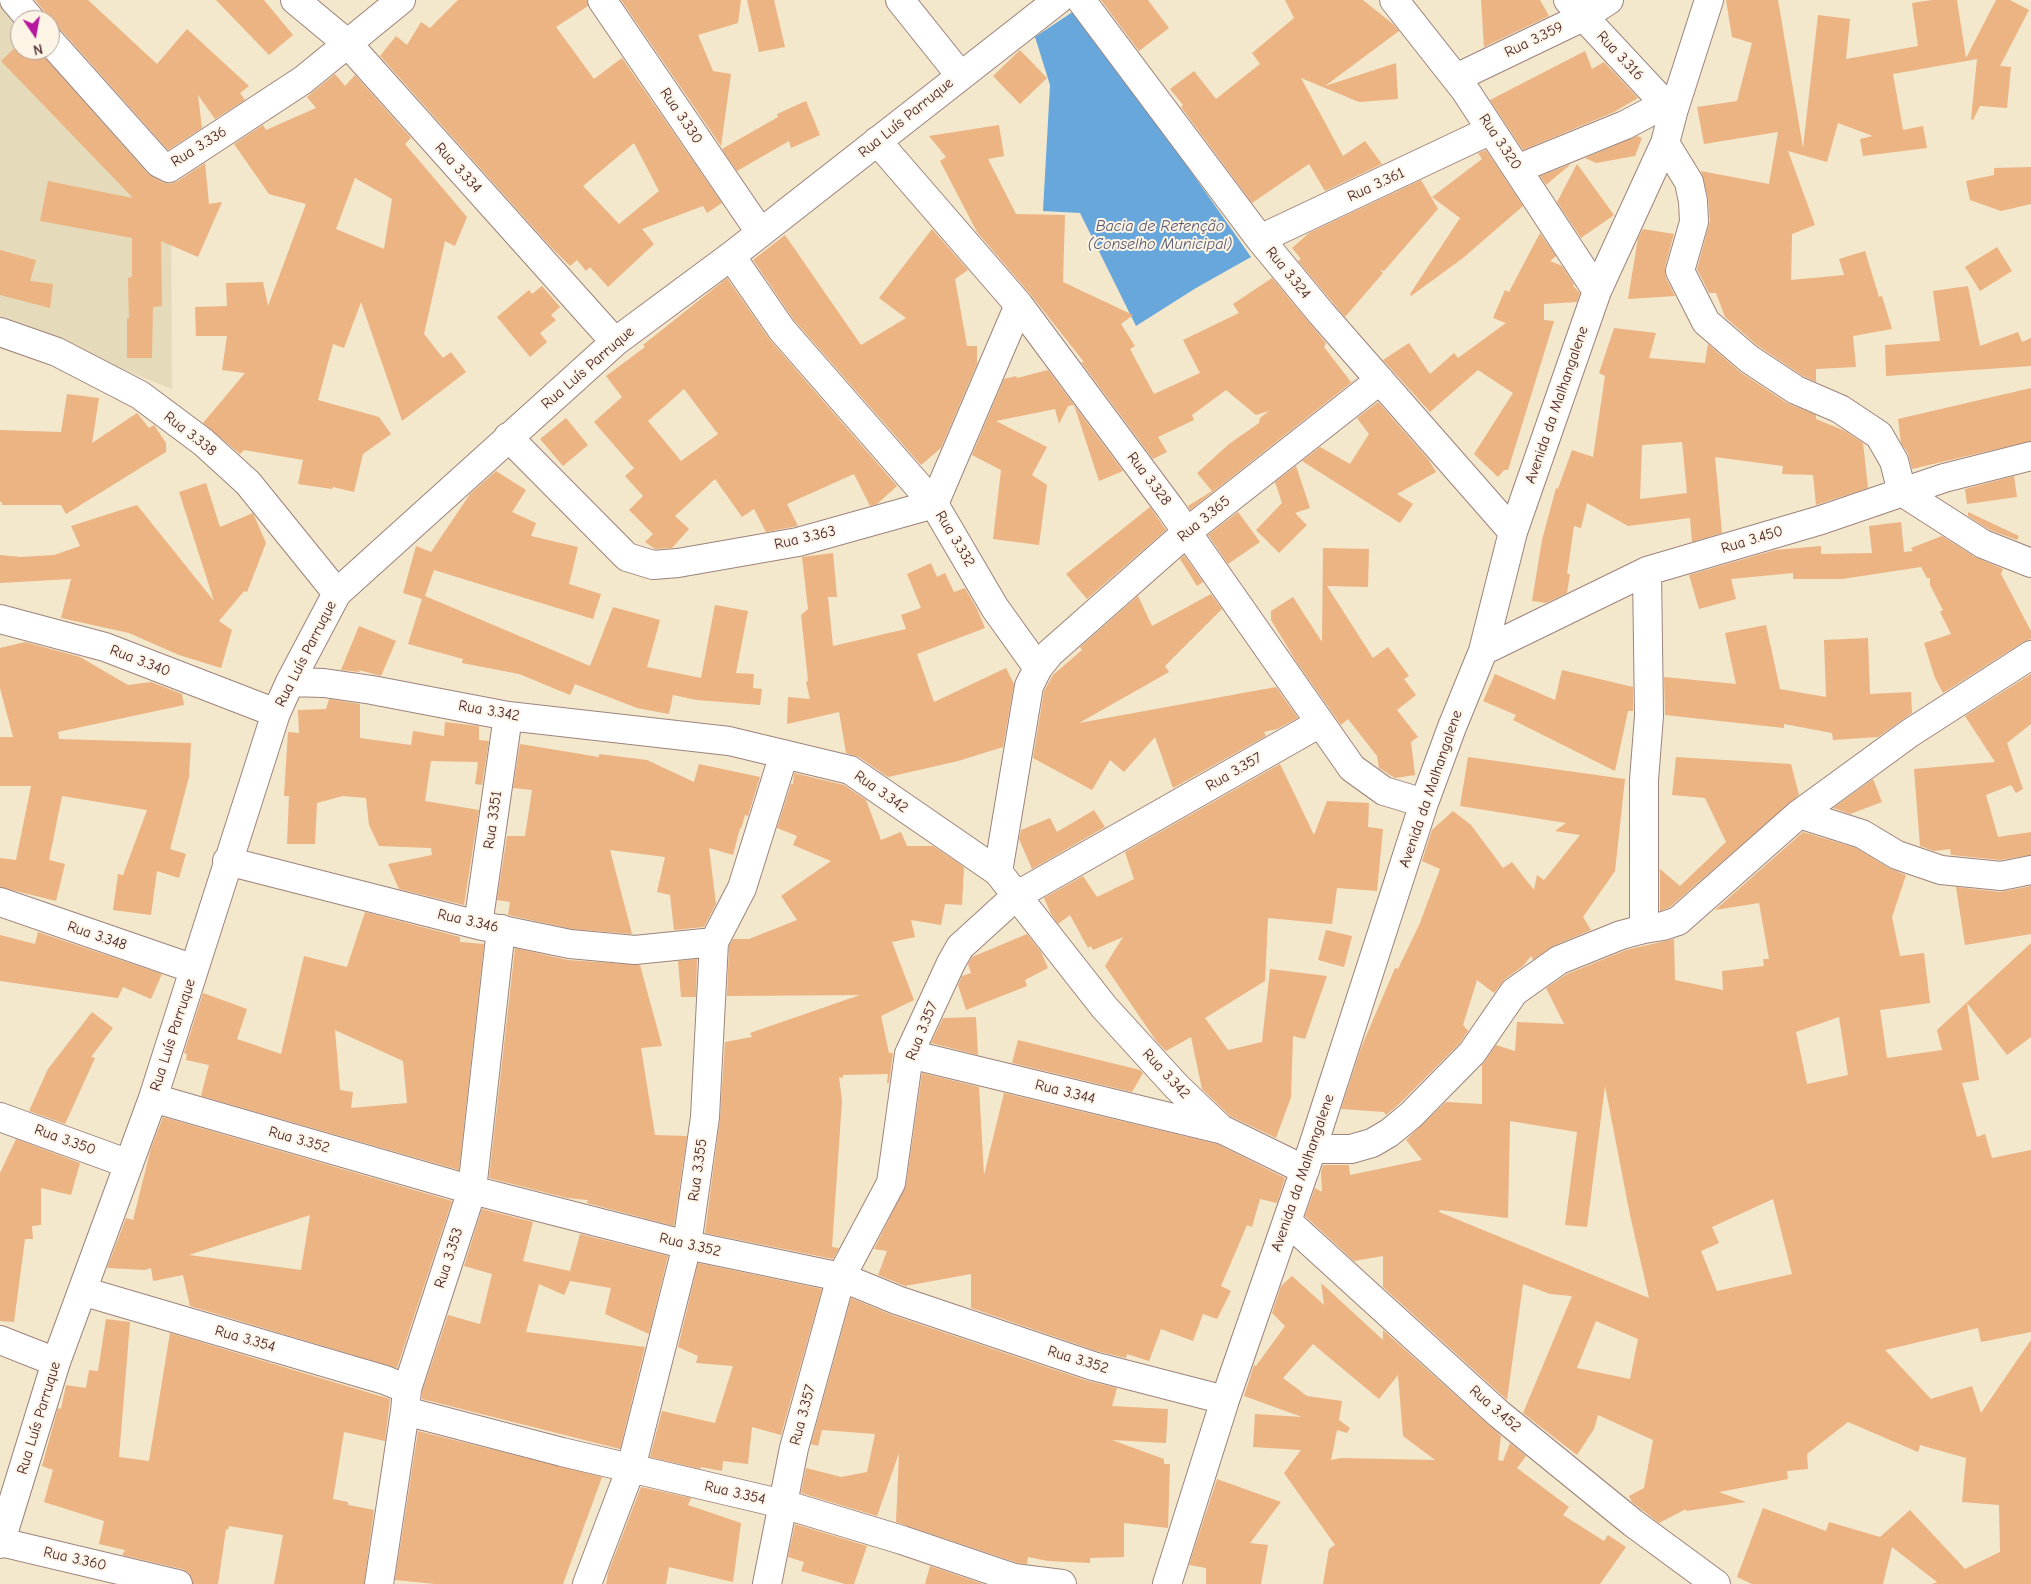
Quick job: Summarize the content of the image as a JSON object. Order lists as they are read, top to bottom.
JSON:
{
  "streets": {
    "street": [
      "Rua 3.359",
      "Rua 3.316",
      "Rua 3.330",
      "Rua Luís Parruque",
      "Rua 3.320",
      "Rua 3.336",
      "Rua 3.334",
      "Rua 3.361",
      "Rua 3.324",
      "Avenida da Malhangalene",
      "Rua 3.338",
      "Rua 3.328",
      "Rua 3.365",
      "Rua 3.363",
      "Rua 3.332",
      "Rua 3.450",
      "Rua 3.340",
      "Rua 3.342",
      "Rua 3.357",
      "Rua 3351",
      "Rua 3.346",
      "Rua 3.348",
      "Rua 3.344",
      "Rua 3.350",
      "Rua 3.352",
      "Rua 3.355",
      "Rua 3.353",
      "Rua 3.354",
      "Rua 3.452",
      "Rua 3.360"
    ]
  },
  "crossings": [
    ["Rua 3.359", "Rua 3.316"],
    ["Rua 3.359", "Rua 3.320"],
    ["Rua 3.316", "Avenida da Malhangalene"],
    ["Rua 3.330", "Rua Luís Parruque"],
    ["Rua Luís Parruque", "Rua 3.334"],
    ["Rua Luís Parruque", "Rua 3.338"],
    ["Rua Luís Parruque", "Rua 3.328"],
    ["Rua Luís Parruque", "Rua 3.363"],
    ["Rua Luís Parruque", "Rua 3.332"],
    ["Rua Luís Parruque", "Rua 3.340"],
    ["Rua Luís Parruque", "Rua 3.342"],
    ["Rua Luís Parruque", "Rua 3.346"],
    ["Rua Luís Parruque", "Rua 3.348"],
    ["Rua Luís Parruque", "Rua 3.350"],
    ["Rua Luís Parruque", "Rua 3.352"],
    ["Rua Luís Parruque", "Rua 3.354"],
    ["Rua Luís Parruque", "Rua 3.360"],
    ["Rua 3.320", "Rua 3.361"],
    ["Rua 3.320", "Avenida da Malhangalene"],
    ["Rua 3.336", "Rua 3.334"],
    ["Rua 3.361", "Rua 3.324"],
    ["Rua 3.324", "Avenida da Malhangalene"],
    ["Rua 3.324", "Rua 3.365"],
    ["Avenida da Malhangalene", "Rua 3.328"],
    ["Avenida da Malhangalene", "Rua 3.450"],
    ["Avenida da Malhangalene", "Rua 3.342"],
    ["Avenida da Malhangalene", "Rua 3.352"],
    ["Avenida da Malhangalene", "Rua 3.452"],
    ["Rua 3.328", "Rua 3.365"],
    ["Rua 3.328", "Rua 3.357"],
    ["Rua 3.365", "Rua 3.332"],
    ["Rua 3.363", "Rua 3.332"],
    ["Rua 3.342", "Rua 3.357"],
    ["Rua 3.342", "Rua 3351"],
    ["Rua 3.342", "Rua 3.344"],
    ["Rua 3.342", "Rua 3.355"],
    ["Rua 3.357", "Rua 3.344"],
    ["Rua 3.357", "Rua 3.352"],
    ["Rua 3.357", "Rua 3.354"],
    ["Rua 3351", "Rua 3.346"],
    ["Rua 3351", "Rua 3.353"],
    ["Rua 3.346", "Rua 3.355"],
    ["Rua 3.346", "Rua 3.353"],
    ["Rua 3.352", "Rua 3.355"],
    ["Rua 3.352", "Rua 3.353"],
    ["Rua 3.355", "Rua 3.354"],
    ["Rua 3.353", "Rua 3.354"]
  ],
  "water": ["Bacia de Retenção (Conselho Municipal)"],
  "north": "bottom"
}
